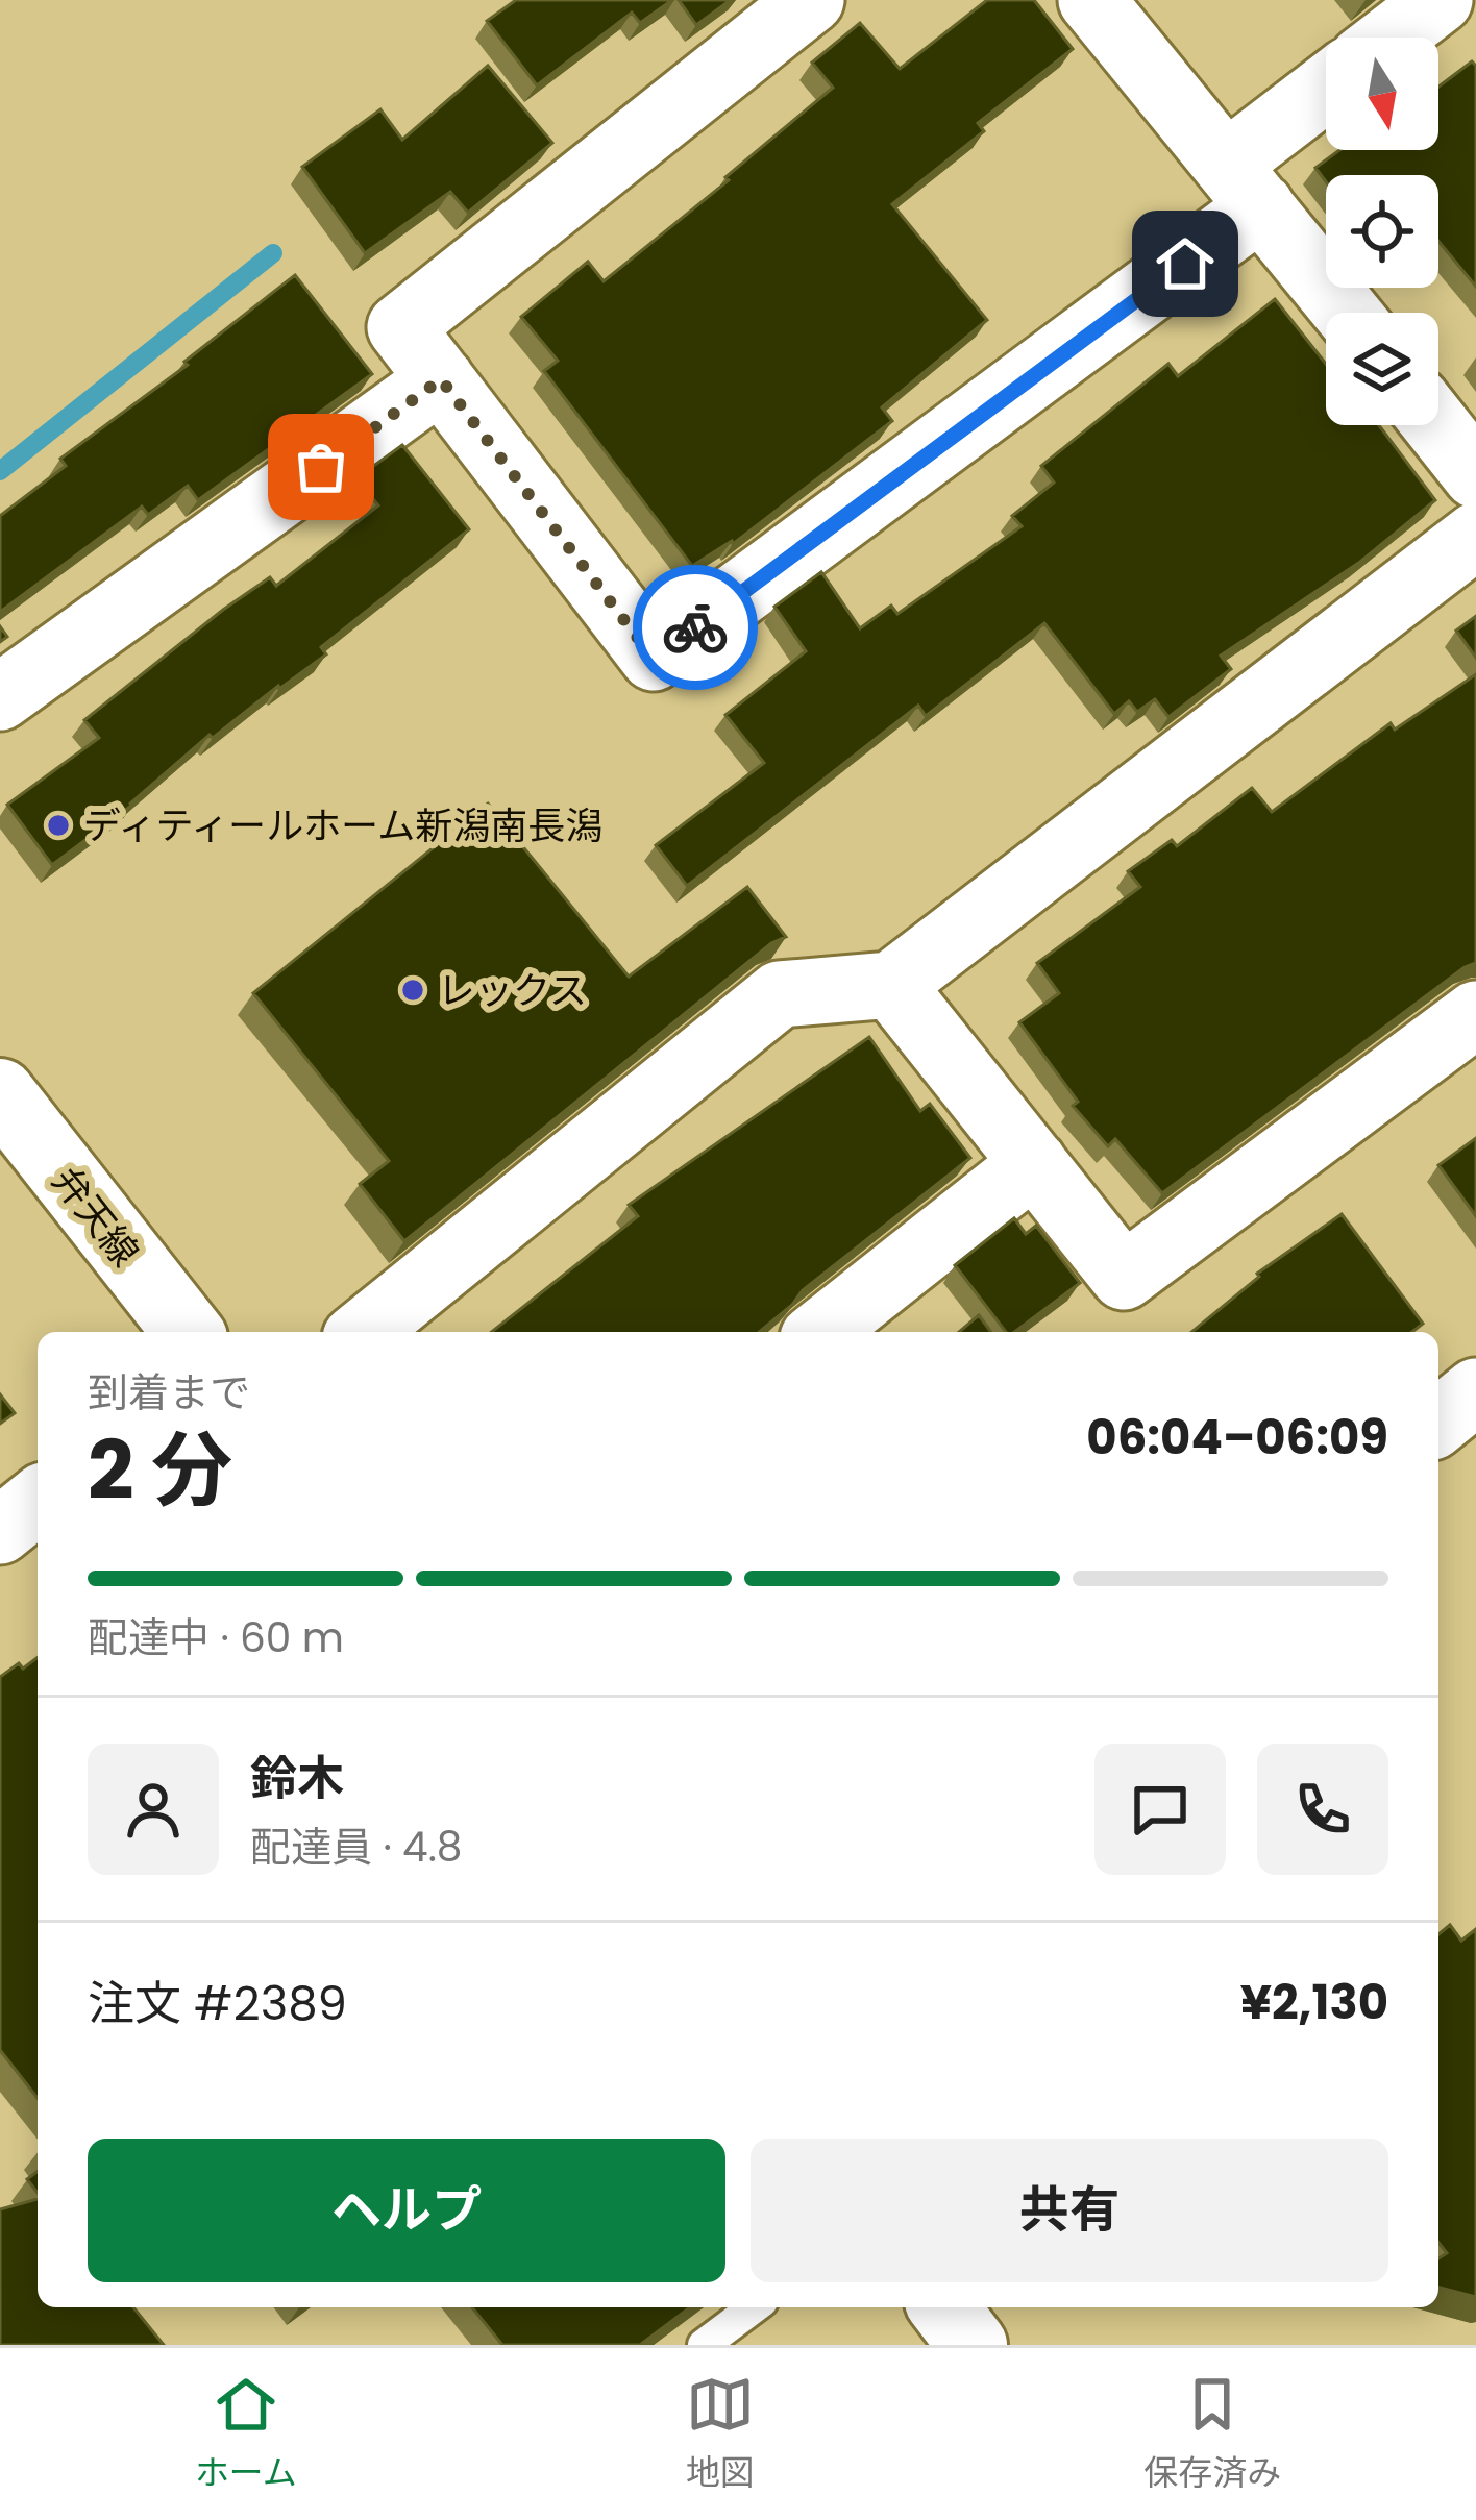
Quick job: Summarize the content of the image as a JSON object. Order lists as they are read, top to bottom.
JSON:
{
  "streets": {
    "street": ["弁天線"]
  },
  "places": ["ディティールホーム新潟南長潟", "レックス"],
  "north": "bottom",
  "page": {
    "heading": ["2 分", "到着まで", "06:04–06:09"],
    "panel": [
      "鈴木",
      "配達員 · 4.8",
      "注文 #2389",
      "¥2,130"
    ],
    "bar": "配達中 · 60 m",
    "buttons": ["ヘルプ", "共有"],
    "tabs": ["ホーム", "地図", "保存済み"]
  }
}
